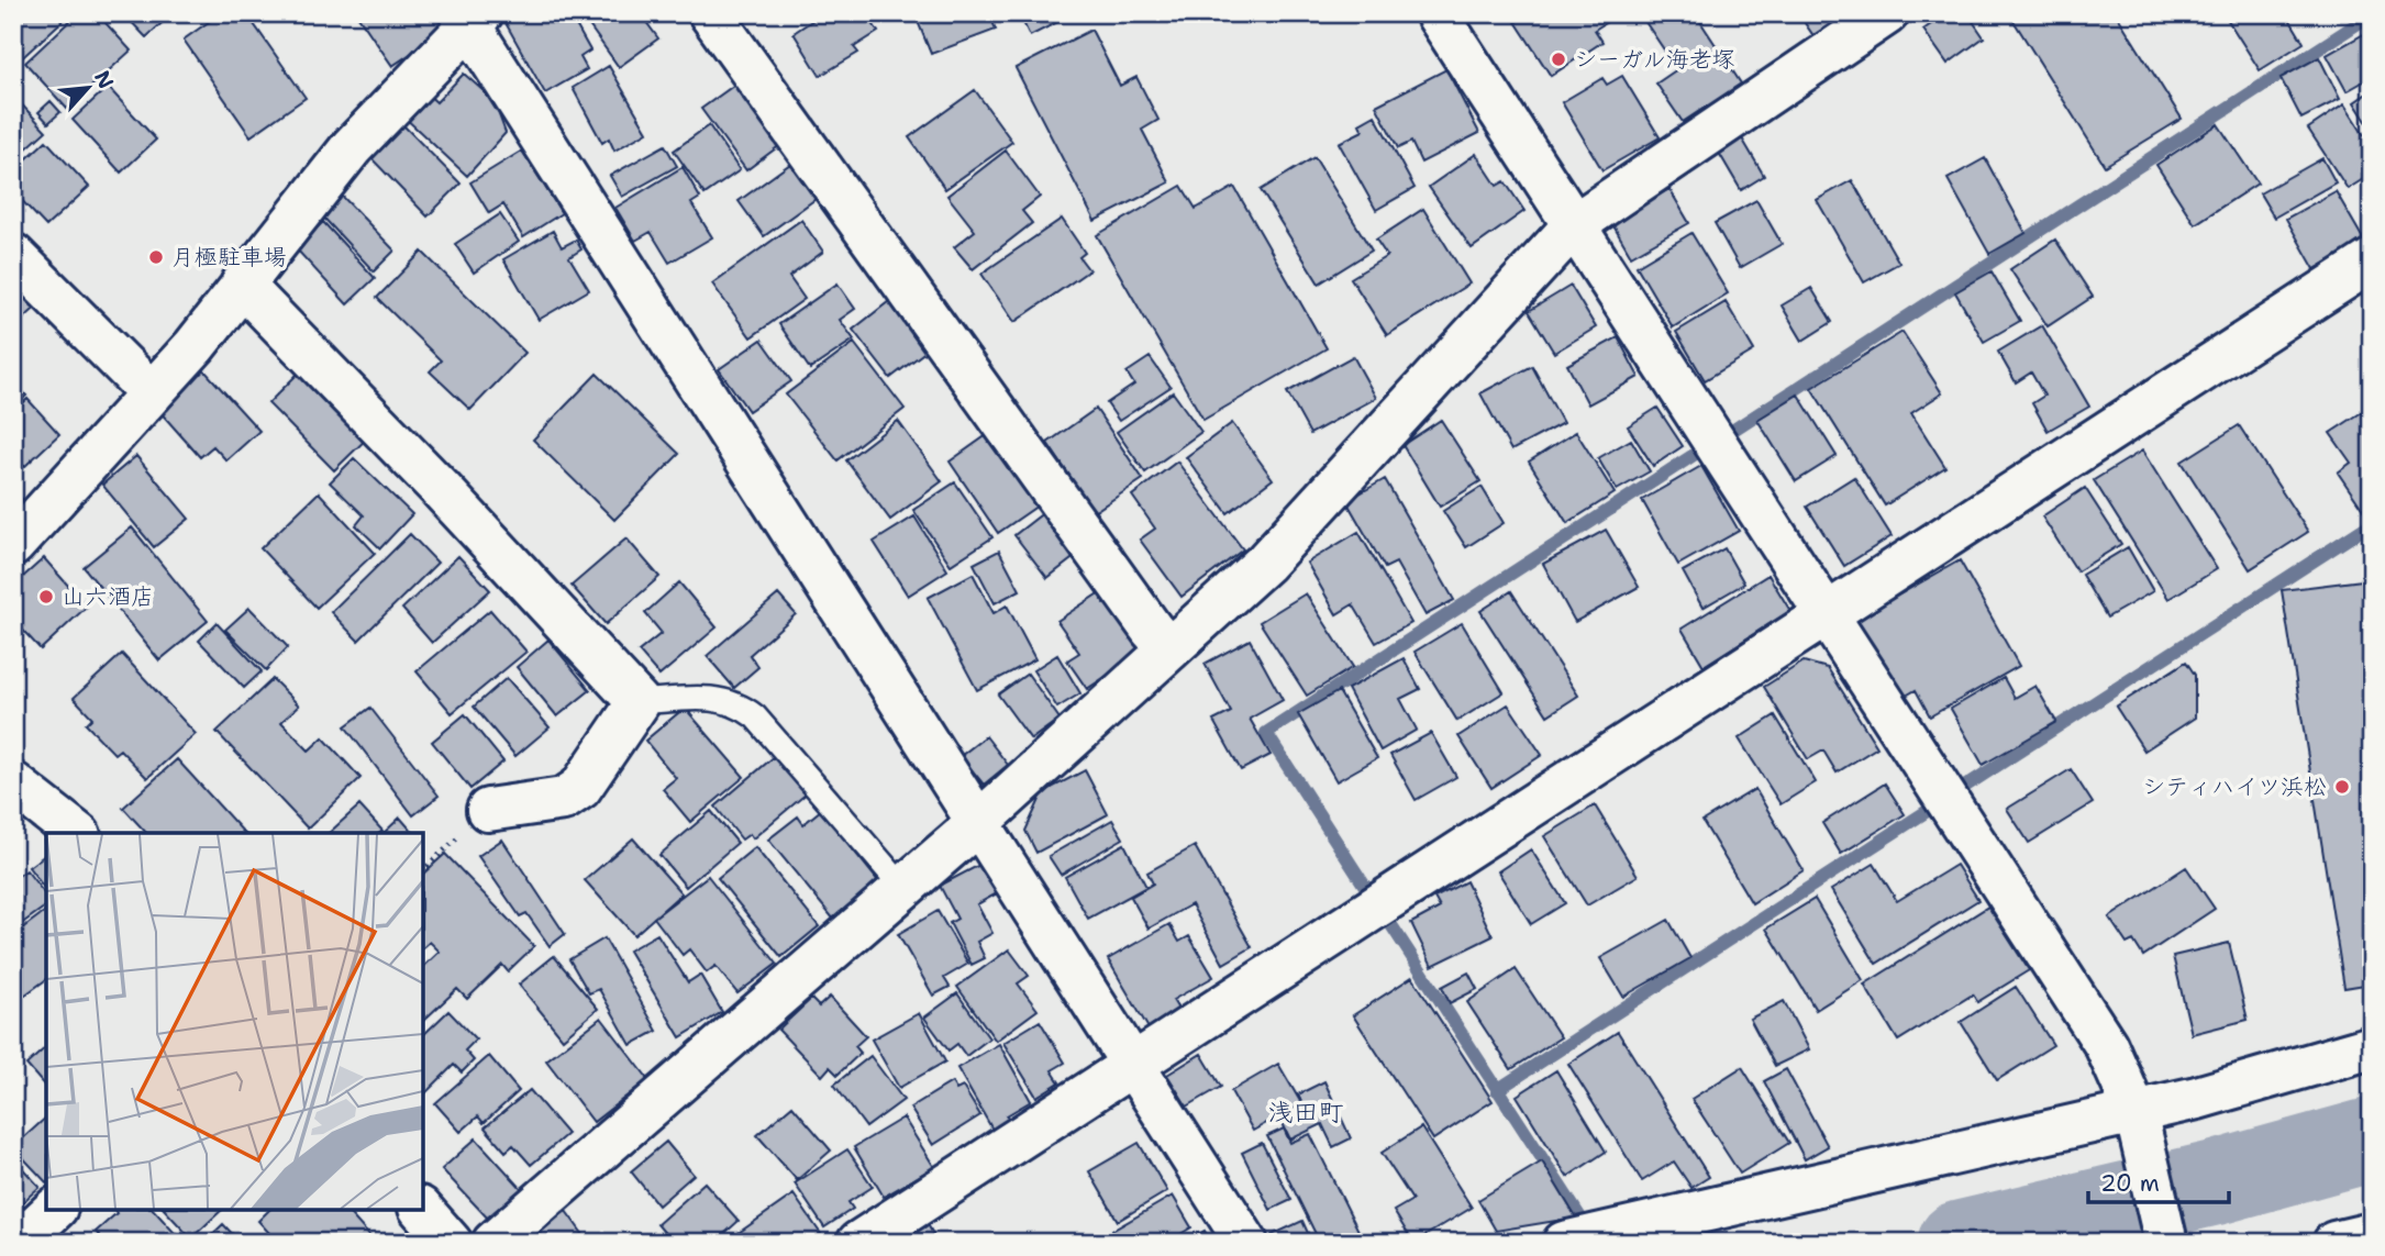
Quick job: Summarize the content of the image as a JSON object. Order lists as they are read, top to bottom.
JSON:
{
  "districts": ["浅田町"],
  "places": [
    "シーガル海老塚",
    "月極駐車場",
    "山六酒店",
    "シティハイツ浜松"
  ],
  "scale_bar": "20 m",
  "north": "top right"
}
